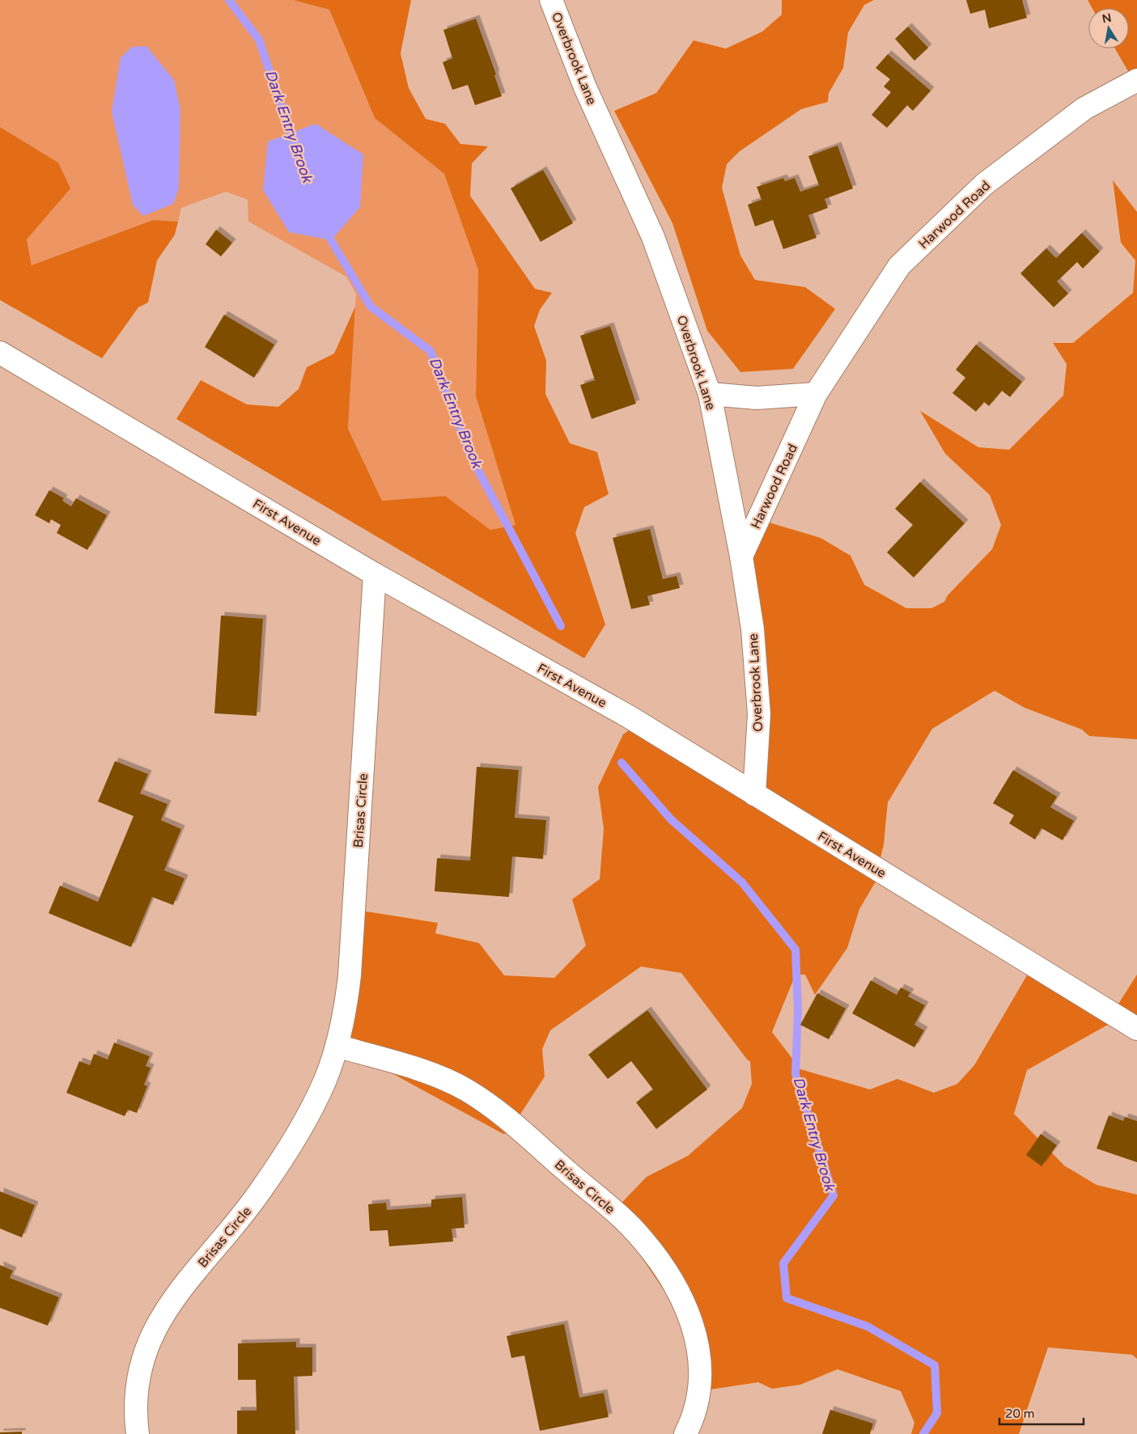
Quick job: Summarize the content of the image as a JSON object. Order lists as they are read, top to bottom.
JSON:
{
  "streets": {
    "street": [
      "Overbrook Lane",
      "Harwood Road",
      "First Avenue",
      "Brisas Circle"
    ]
  },
  "crossings": [
    ["Overbrook Lane", "Harwood Road"],
    ["Overbrook Lane", "First Avenue"],
    ["First Avenue", "Brisas Circle"]
  ],
  "water": ["Dark Entry Brook"],
  "scale_bar": "20 m",
  "north": "top"
}
